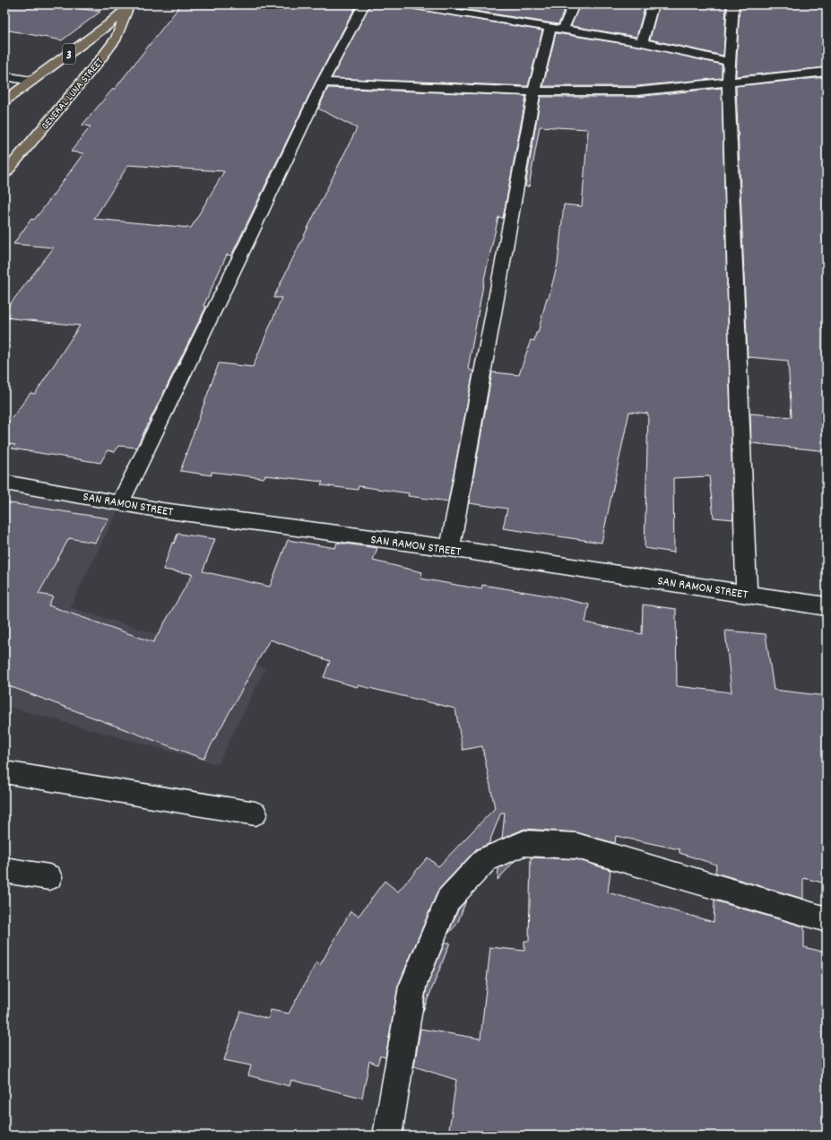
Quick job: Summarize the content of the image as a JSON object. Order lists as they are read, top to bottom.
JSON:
{
  "streets": {
    "main road": ["3", "GENERAL LUNA STREET"],
    "street": ["SAN RAMON STREET"]
  },
  "crossings": [
    ["3", "GENERAL LUNA STREET"]
  ]
}
